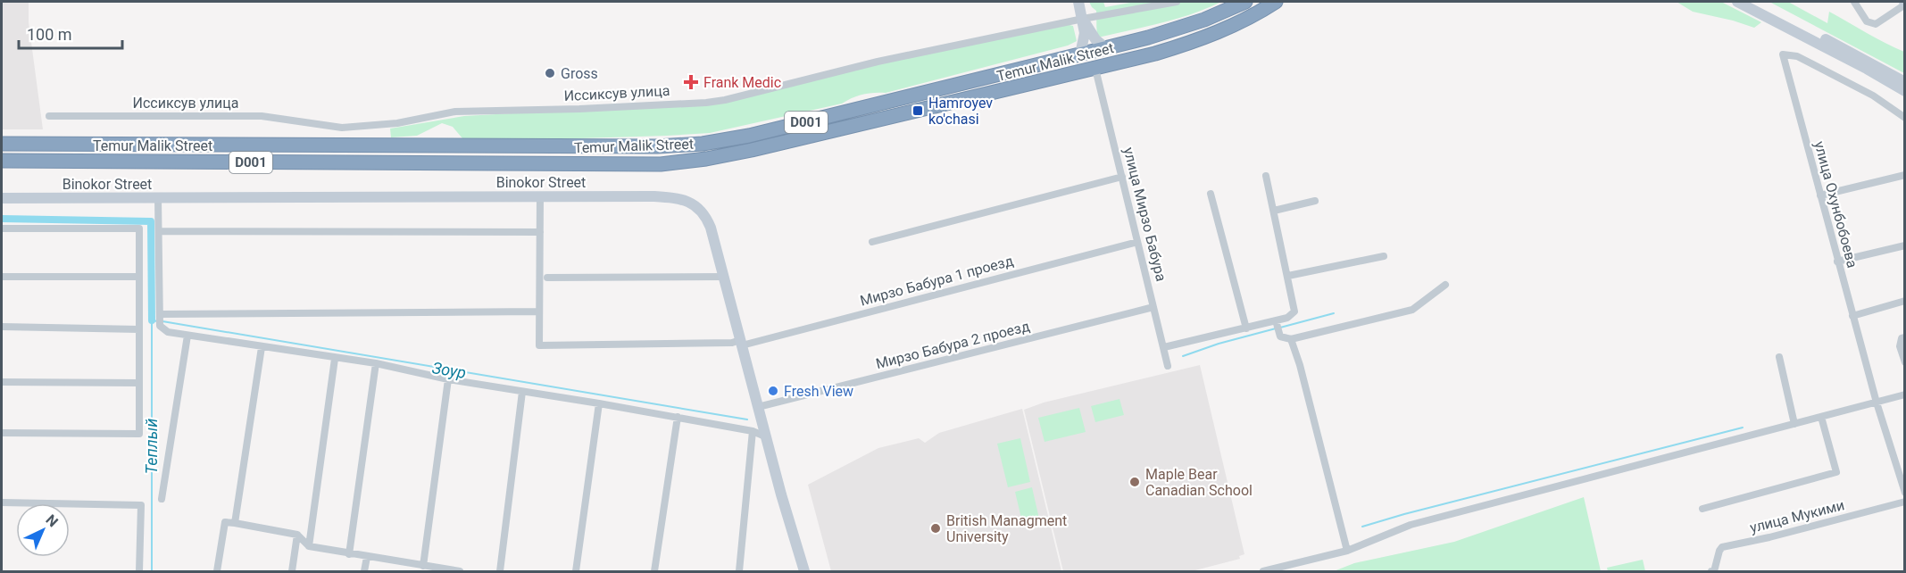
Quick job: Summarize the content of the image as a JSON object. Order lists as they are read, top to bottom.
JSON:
{
  "streets": {
    "highway": ["Temur Malik Street", "D001"],
    "main road": ["Binokor Street"],
    "street": [
      "Иссиксув улица",
      "улица Охунбобоева",
      "улица Мирзо Бабура",
      "Мирзо Бабура 1 проезд",
      "Мирзо Бабура 2 проезд",
      "улица Мукими"
    ]
  },
  "crossings": [
    ["Temur Malik Street", "улица Мирзо Бабура"],
    ["Binokor Street", "Мирзо Бабура 1 проезд"],
    ["Binokor Street", "Мирзо Бабура 2 проезд"],
    ["улица Мирзо Бабура", "Мирзо Бабура 1 проезд"],
    ["улица Мирзо Бабура", "Мирзо Бабура 2 проезд"]
  ],
  "water": ["Зоур", "Теплый"],
  "places": {
    "other": [
      "Gross",
      "Fresh View",
      "Maple Bear Canadian School",
      "British Managment University"
    ],
    "health": ["Frank Medic"],
    "transit": ["Hamroyev ko'chasi"]
  },
  "scale_bar": "100 m",
  "north": "top right"
}
